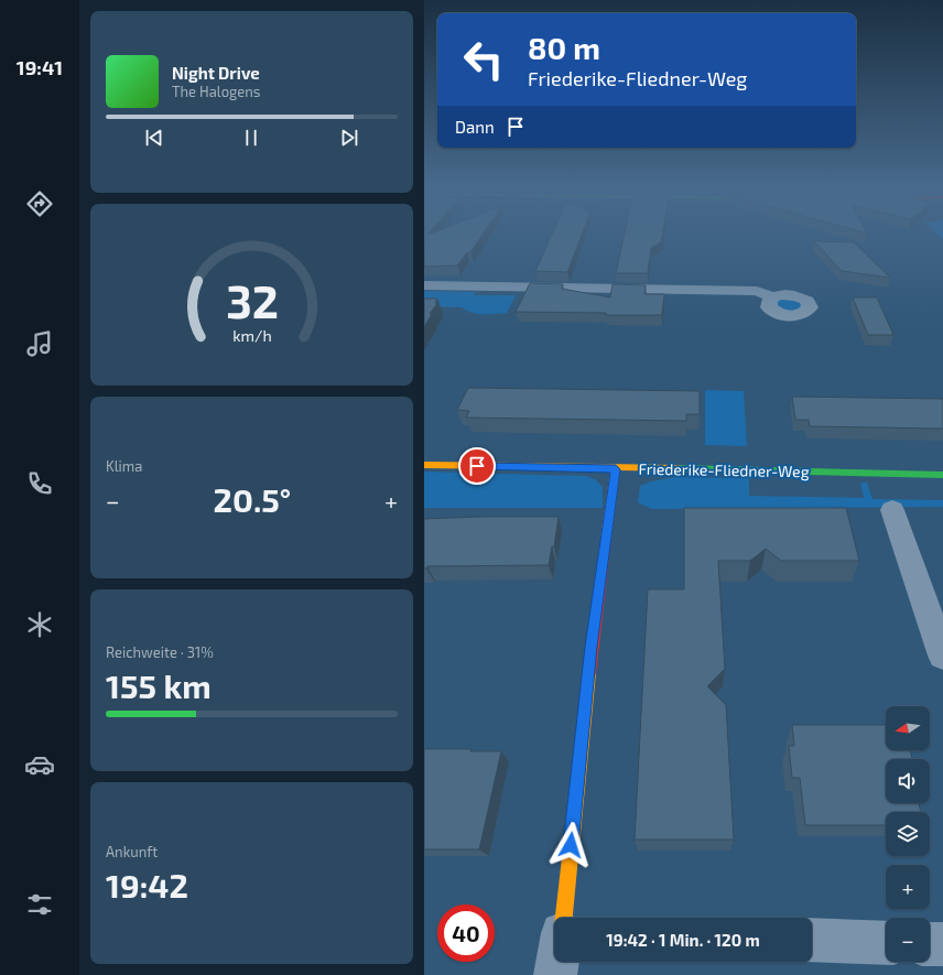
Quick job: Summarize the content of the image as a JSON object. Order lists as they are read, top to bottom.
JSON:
{
  "streets": {
    "street": ["Friederike-Fliedner-Weg"]
  },
  "north": "left",
  "page": {
    "tabs": "19:41",
    "turn": ["80 m", "Friederike-Fliedner-Weg"],
    "song": ["Night Drive", "The Halogens"],
    "then": "Dann",
    "tile": [
      "Klima",
      ["Reichweite · 31%", "155 km"],
      ["Ankunft", "19:42"]
    ],
    "heat": ["−", "20.5°", "+"],
    "map_buttons": ["+", "−"],
    "limit": "40",
    "trip": "19:42 · 1 Min. · 120 m",
    "gauge": ["32", "km/h"]
  }
}
